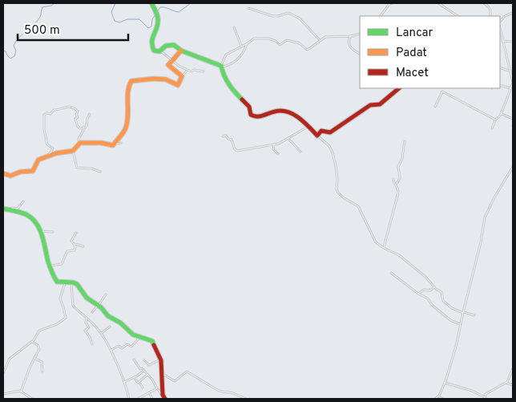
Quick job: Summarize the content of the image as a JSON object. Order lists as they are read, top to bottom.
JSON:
{
  "legend": ["Lancar", "Padat", "Macet"],
  "scale_bar": "500 m"
}
